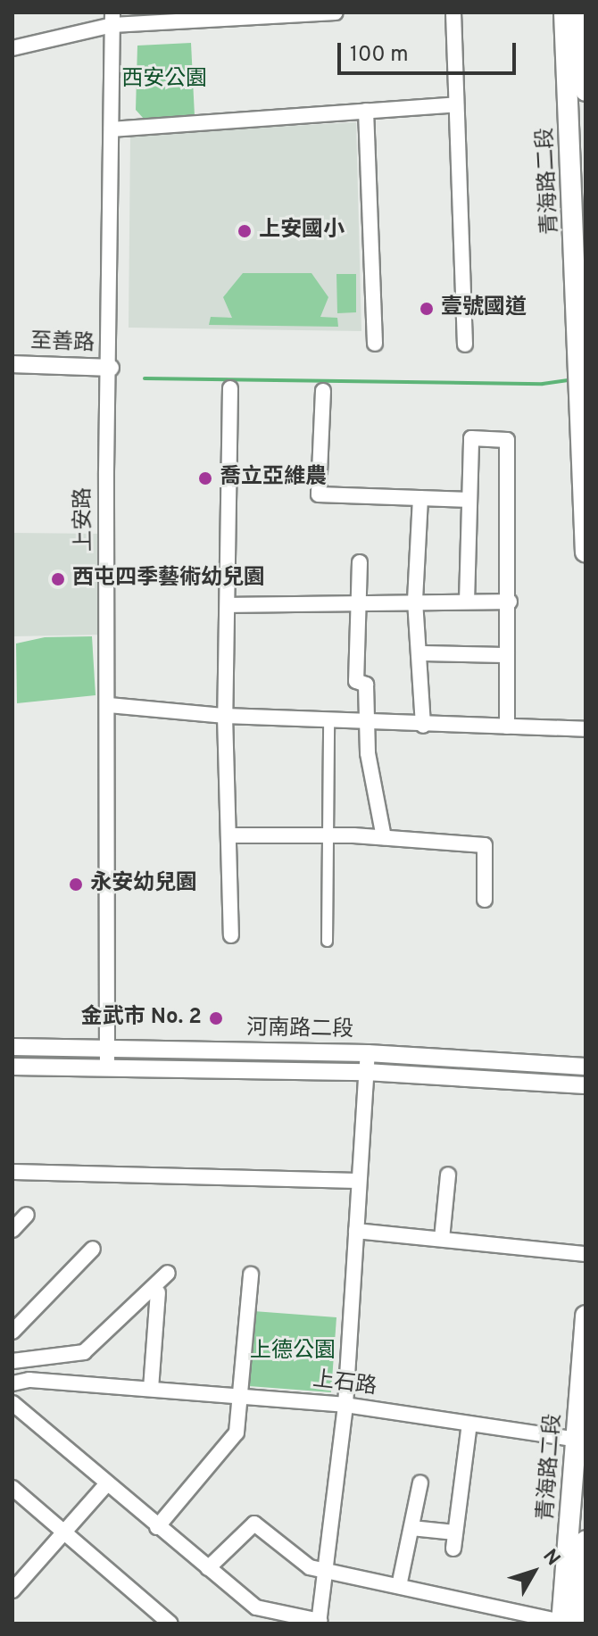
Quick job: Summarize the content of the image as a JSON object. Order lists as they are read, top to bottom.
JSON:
{
  "streets": {
    "main road": ["青海路二段"],
    "street": [
      "至善路",
      "上安路",
      "河南路二段",
      "上石路"
    ]
  },
  "crossings": [
    ["青海路二段", "上石路"],
    ["至善路", "上安路"],
    ["上安路", "河南路二段"]
  ],
  "parks": ["西安公園", "上德公園"],
  "places": [
    "上安國小",
    "壹號國道",
    "喬立亞維農",
    "西屯四季藝術幼兒園",
    "永安幼兒園",
    "金武市 No. 2"
  ],
  "scale_bar": "100 m",
  "north": "top right"
}
